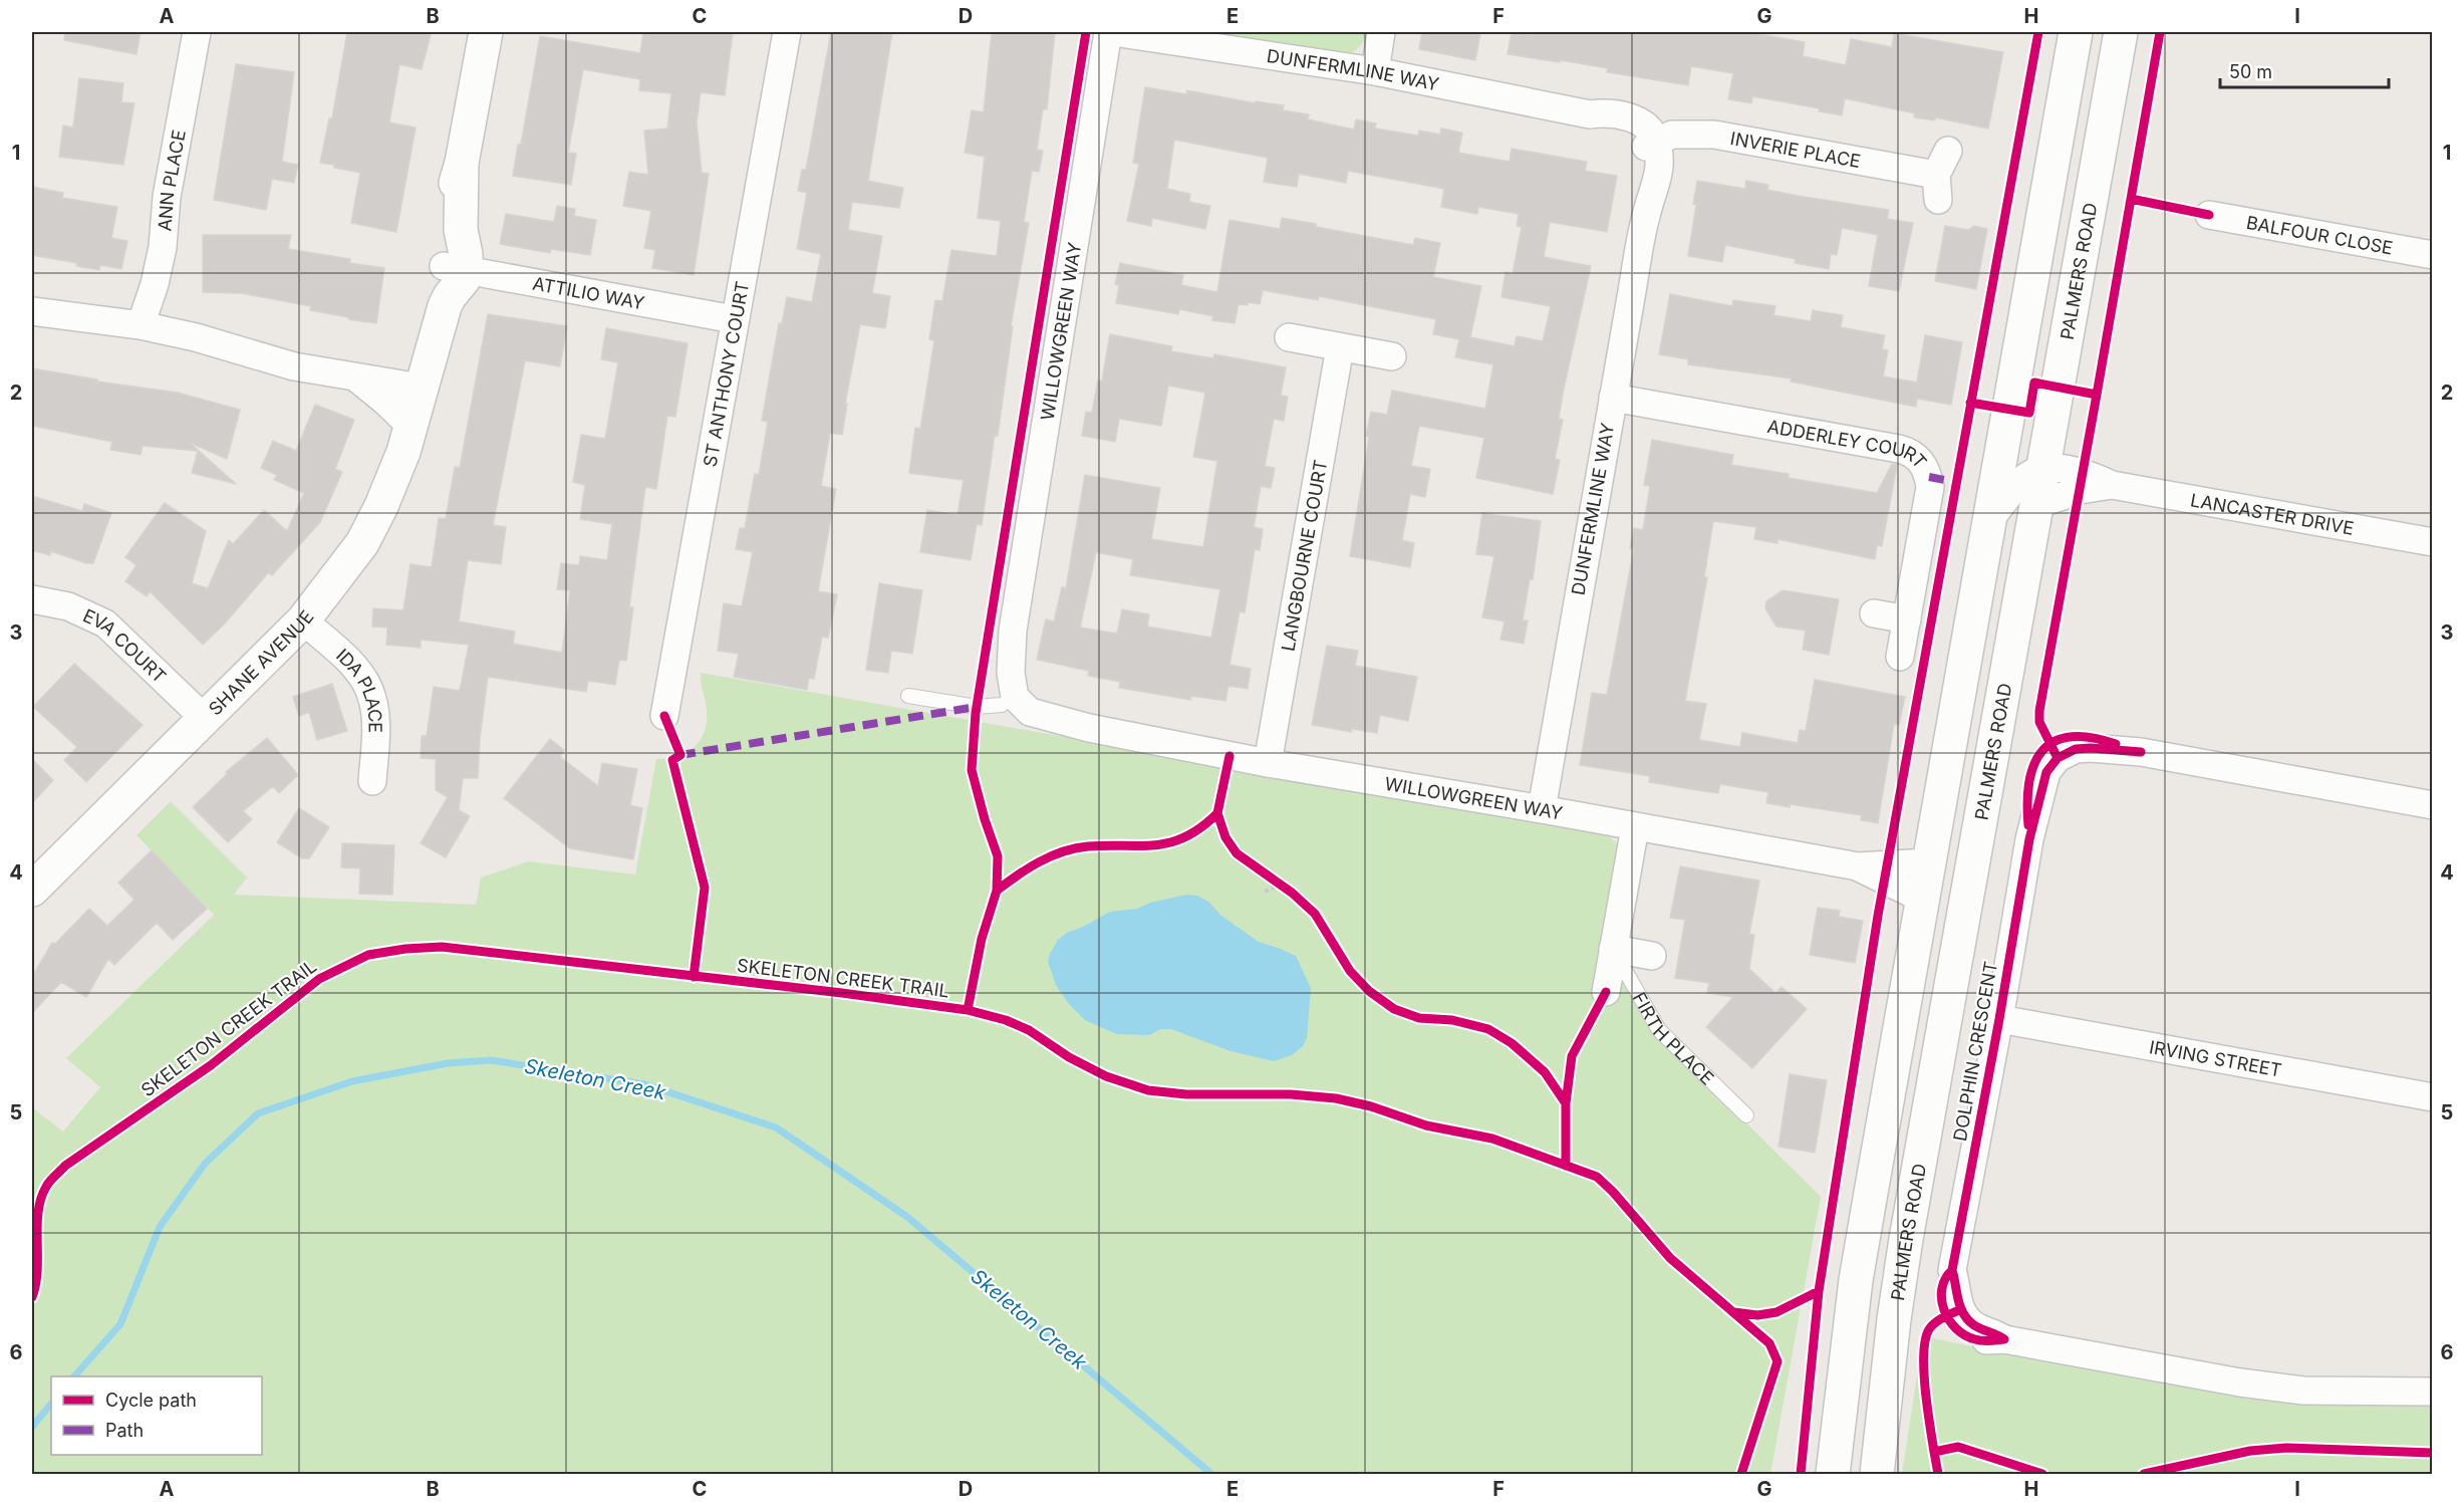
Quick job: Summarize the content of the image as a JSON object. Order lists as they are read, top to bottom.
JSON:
{
  "streets": {
    "main road": ["PALMERS ROAD", "SHANE AVENUE"],
    "street": [
      "DUNFERMLINE WAY",
      "INVERIE PLACE",
      "ANN PLACE",
      "BALFOUR CLOSE",
      "ATTILIO WAY",
      "WILLOWGREEN WAY",
      "ST ANTHONY COURT",
      "ADDERLEY COURT",
      "LANCASTER DRIVE",
      "LANGBOURNE COURT",
      "EVA COURT",
      "IDA PLACE",
      "FIRTH PLACE",
      "DOLPHIN CRESCENT",
      "IRVING STREET"
    ],
    "cycle path": ["SKELETON CREEK TRAIL"]
  },
  "crossings": [
    ["DUNFERMLINE WAY", "INVERIE PLACE"],
    ["DUNFERMLINE WAY", "WILLOWGREEN WAY"],
    ["DUNFERMLINE WAY", "ADDERLEY COURT"],
    ["PALMERS ROAD", "LANCASTER DRIVE"],
    ["ATTILIO WAY", "ST ANTHONY COURT"],
    ["ATTILIO WAY", "SHANE AVENUE"],
    ["WILLOWGREEN WAY", "LANGBOURNE COURT"],
    ["WILLOWGREEN WAY", "FIRTH PLACE"],
    ["EVA COURT", "SHANE AVENUE"],
    ["SHANE AVENUE", "IDA PLACE"],
    ["DOLPHIN CRESCENT", "IRVING STREET"]
  ],
  "water": ["Skeleton Creek"],
  "legend": ["Cycle path", "Path"],
  "scale_bar": "50 m",
  "grid": {
    "columns": [
      "A",
      "B",
      "C",
      "D",
      "E",
      "F",
      "G",
      "H",
      "I"
    ],
    "rows": [
      "1",
      "2",
      "3",
      "4",
      "5",
      "6"
    ]
  }
}
